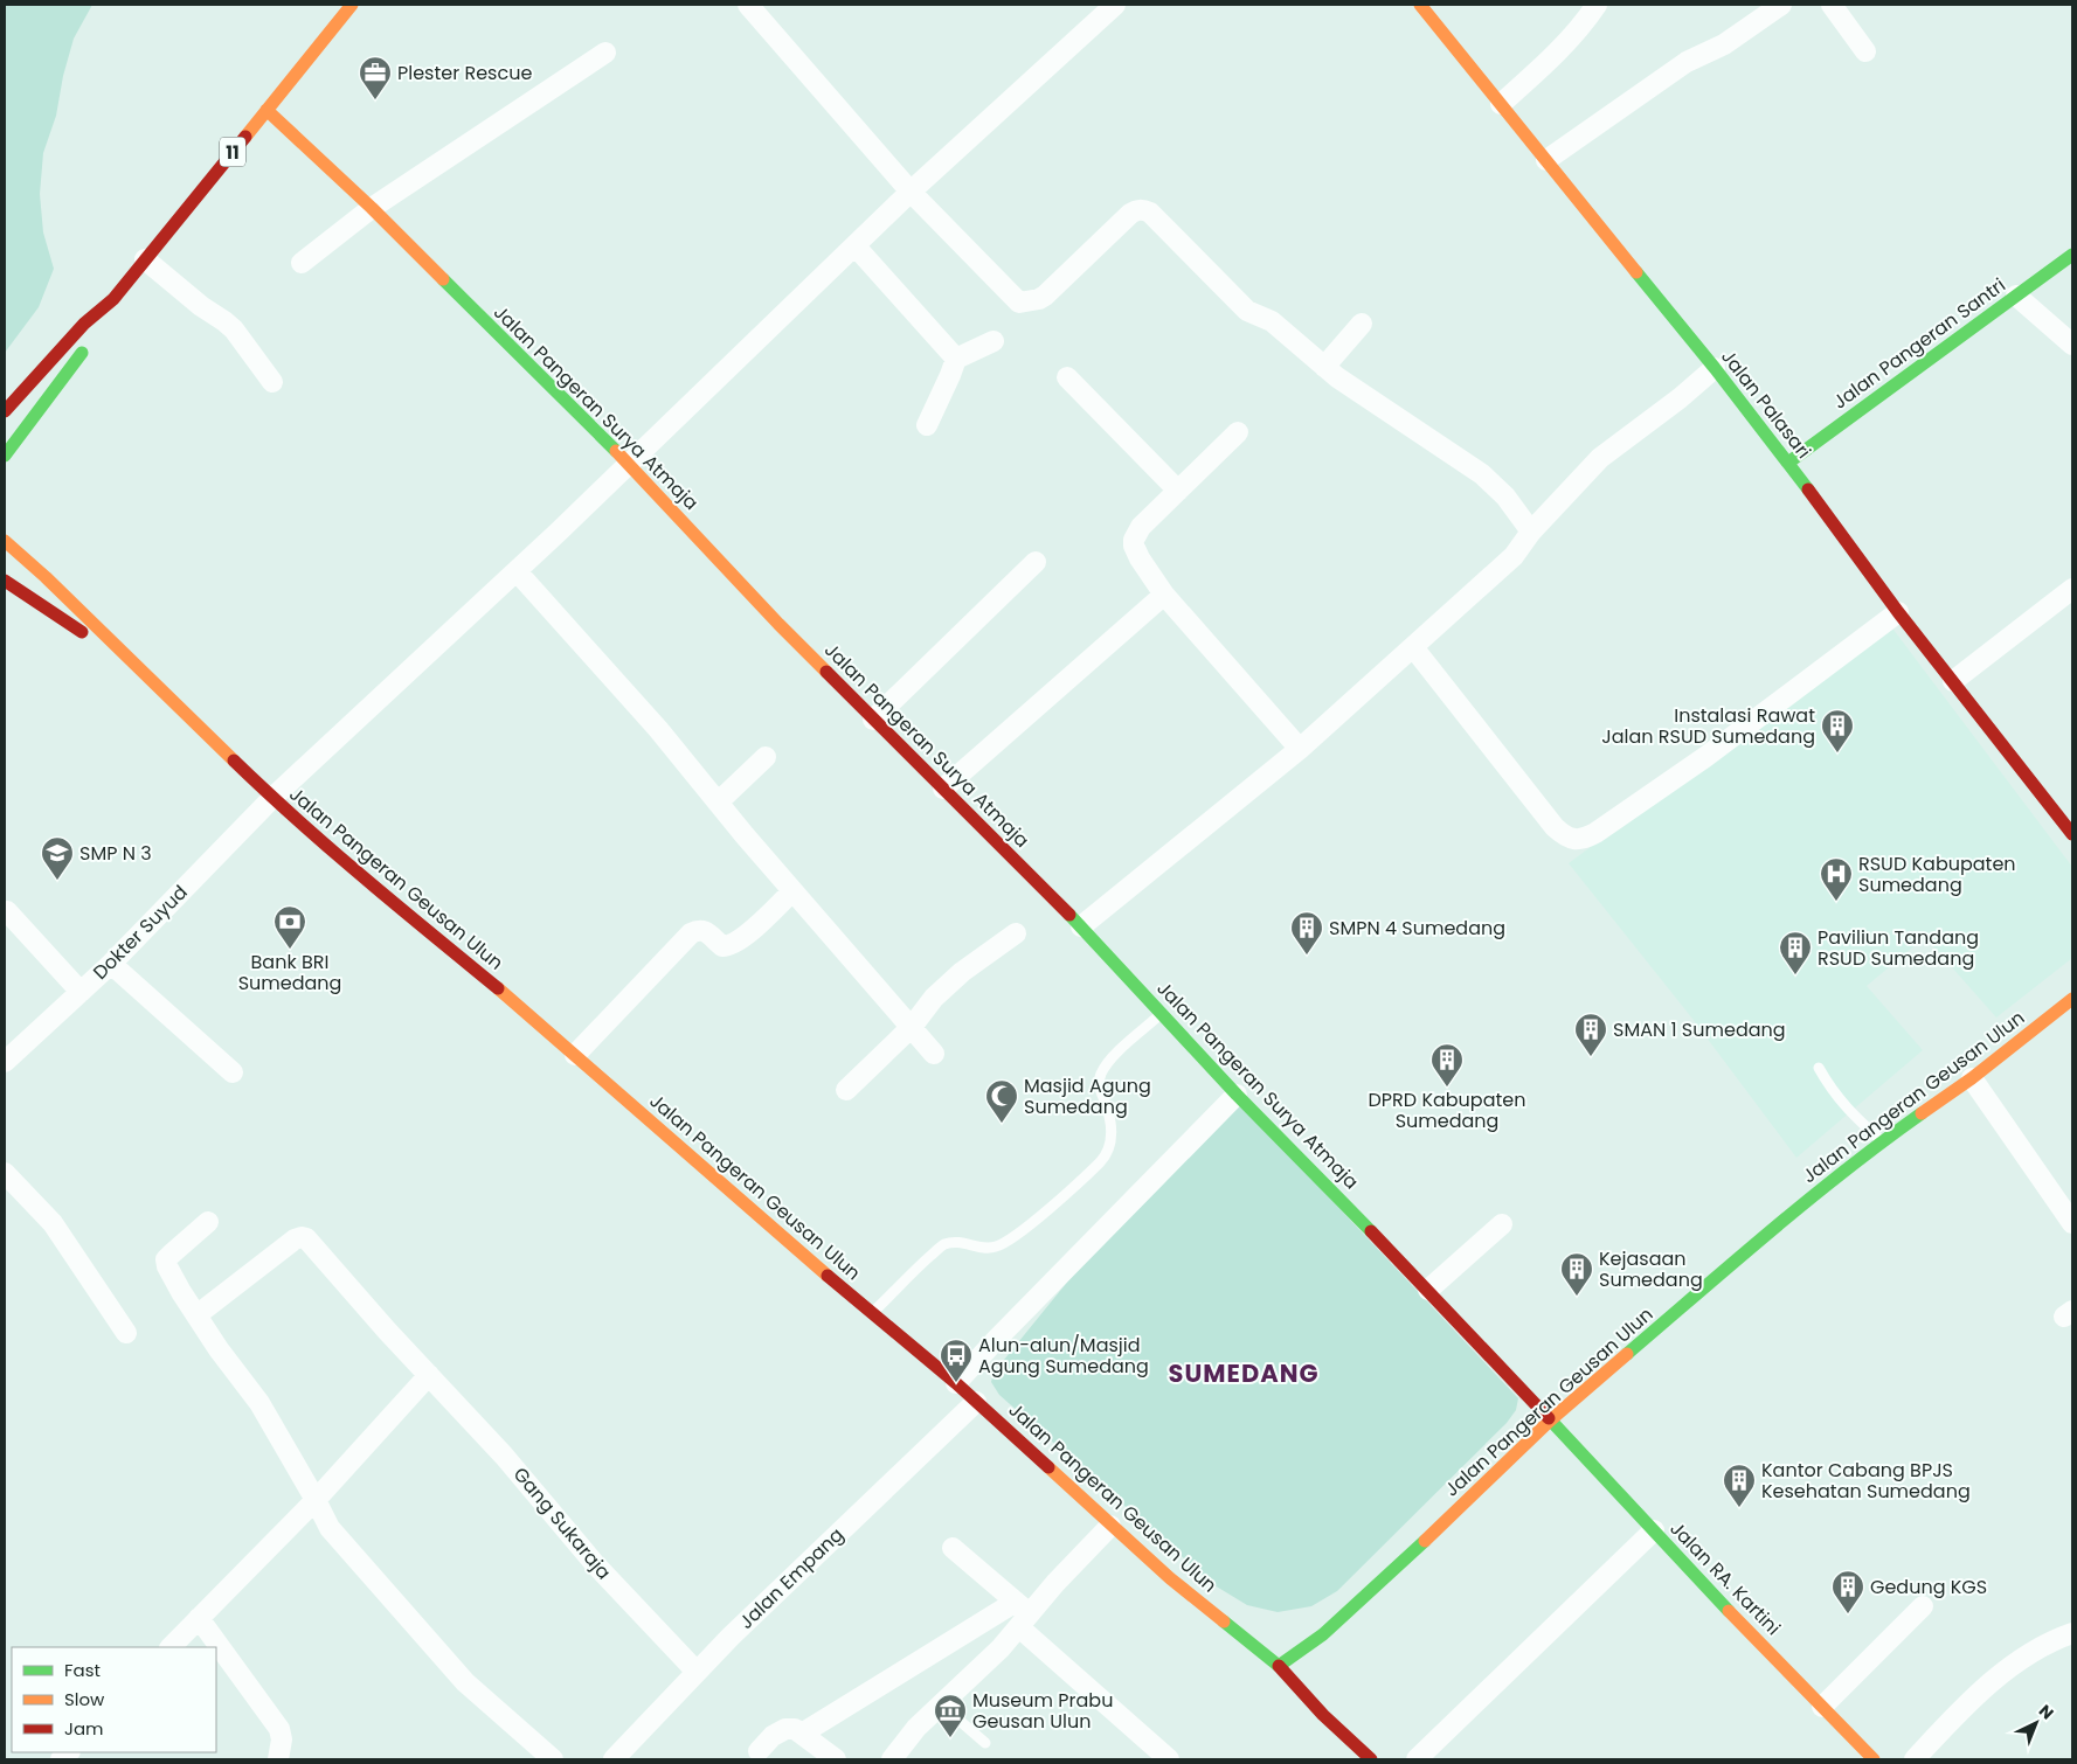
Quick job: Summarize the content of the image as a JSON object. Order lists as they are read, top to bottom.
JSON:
{
  "streets": {
    "main road": [
      "11",
      "Jalan Pangeran Santri",
      "Jalan Palasari",
      "Jalan Pangeran Surya Atmaja",
      "Jalan Pangeran Geusan Ulun",
      "Jalan RA. Kartini"
    ],
    "street": ["Dokter Suyud", "Gang Sukaraja", "Jalan Empang"]
  },
  "crossings": [
    ["11", "Jalan Pangeran Surya Atmaja"],
    ["Jalan Pangeran Santri", "Jalan Palasari"],
    ["Jalan Pangeran Surya Atmaja", "Jalan Pangeran Geusan Ulun"],
    ["Jalan Pangeran Surya Atmaja", "Dokter Suyud"],
    ["Jalan Pangeran Surya Atmaja", "Jalan RA. Kartini"],
    ["Jalan Pangeran Geusan Ulun", "Dokter Suyud"],
    ["Jalan Pangeran Geusan Ulun", "Jalan Empang"],
    ["Jalan Pangeran Geusan Ulun", "Jalan RA. Kartini"],
    ["Gang Sukaraja", "Jalan Empang"]
  ],
  "districts": ["SUMEDANG"],
  "places": {
    "office": ["Plester Rescue"],
    "building": [
      "Instalasi Rawat Jalan RSUD Sumedang",
      "SMPN 4 Sumedang",
      "Paviliun Tandang RSUD Sumedang",
      "SMAN 1 Sumedang",
      "DPRD Kabupaten Sumedang",
      "Kejasaan Sumedang",
      "Kantor Cabang BPJS Kesehatan Sumedang",
      "Gedung KGS"
    ],
    "school or university": ["SMP N 3"],
    "hospital": ["RSUD Kabupaten Sumedang"],
    "bank": ["Bank BRI Sumedang"],
    "mosque": ["Masjid Agung Sumedang"],
    "bus stop": ["Alun-alun/Masjid Agung Sumedang"],
    "museum": ["Museum Prabu Geusan Ulun"]
  },
  "legend": ["Fast", "Slow", "Jam"],
  "north": "top right"
}
